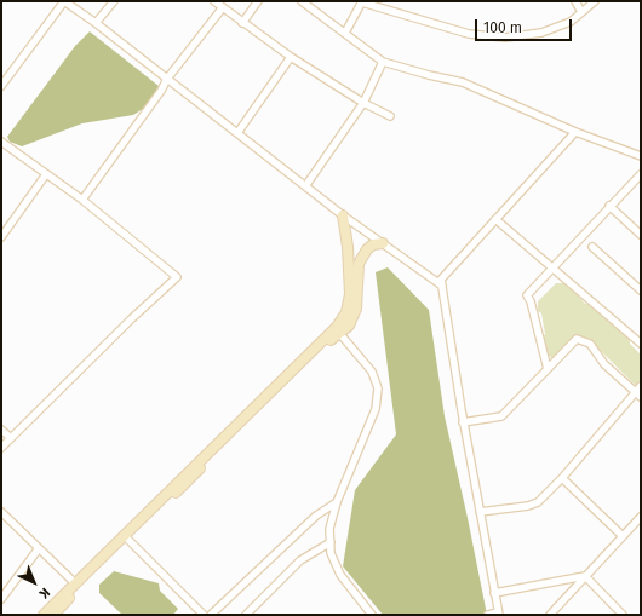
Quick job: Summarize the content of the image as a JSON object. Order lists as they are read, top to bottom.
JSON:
{
  "scale_bar": "100 m",
  "north": "bottom right"
}
